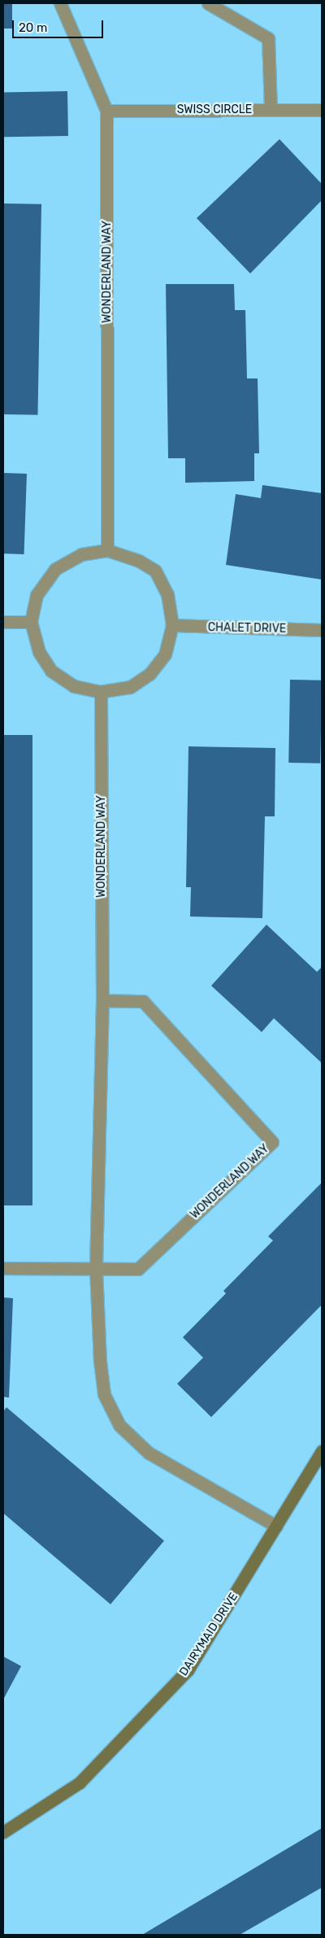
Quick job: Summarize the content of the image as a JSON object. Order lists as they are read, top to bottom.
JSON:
{
  "streets": {
    "street": [
      "SWISS CIRCLE",
      "WONDERLAND WAY",
      "CHALET DRIVE",
      "DAIRYMAID DRIVE"
    ]
  },
  "crossings": [
    ["SWISS CIRCLE", "WONDERLAND WAY"],
    ["WONDERLAND WAY", "CHALET DRIVE"],
    ["WONDERLAND WAY", "DAIRYMAID DRIVE"]
  ],
  "scale_bar": "20 m"
}
